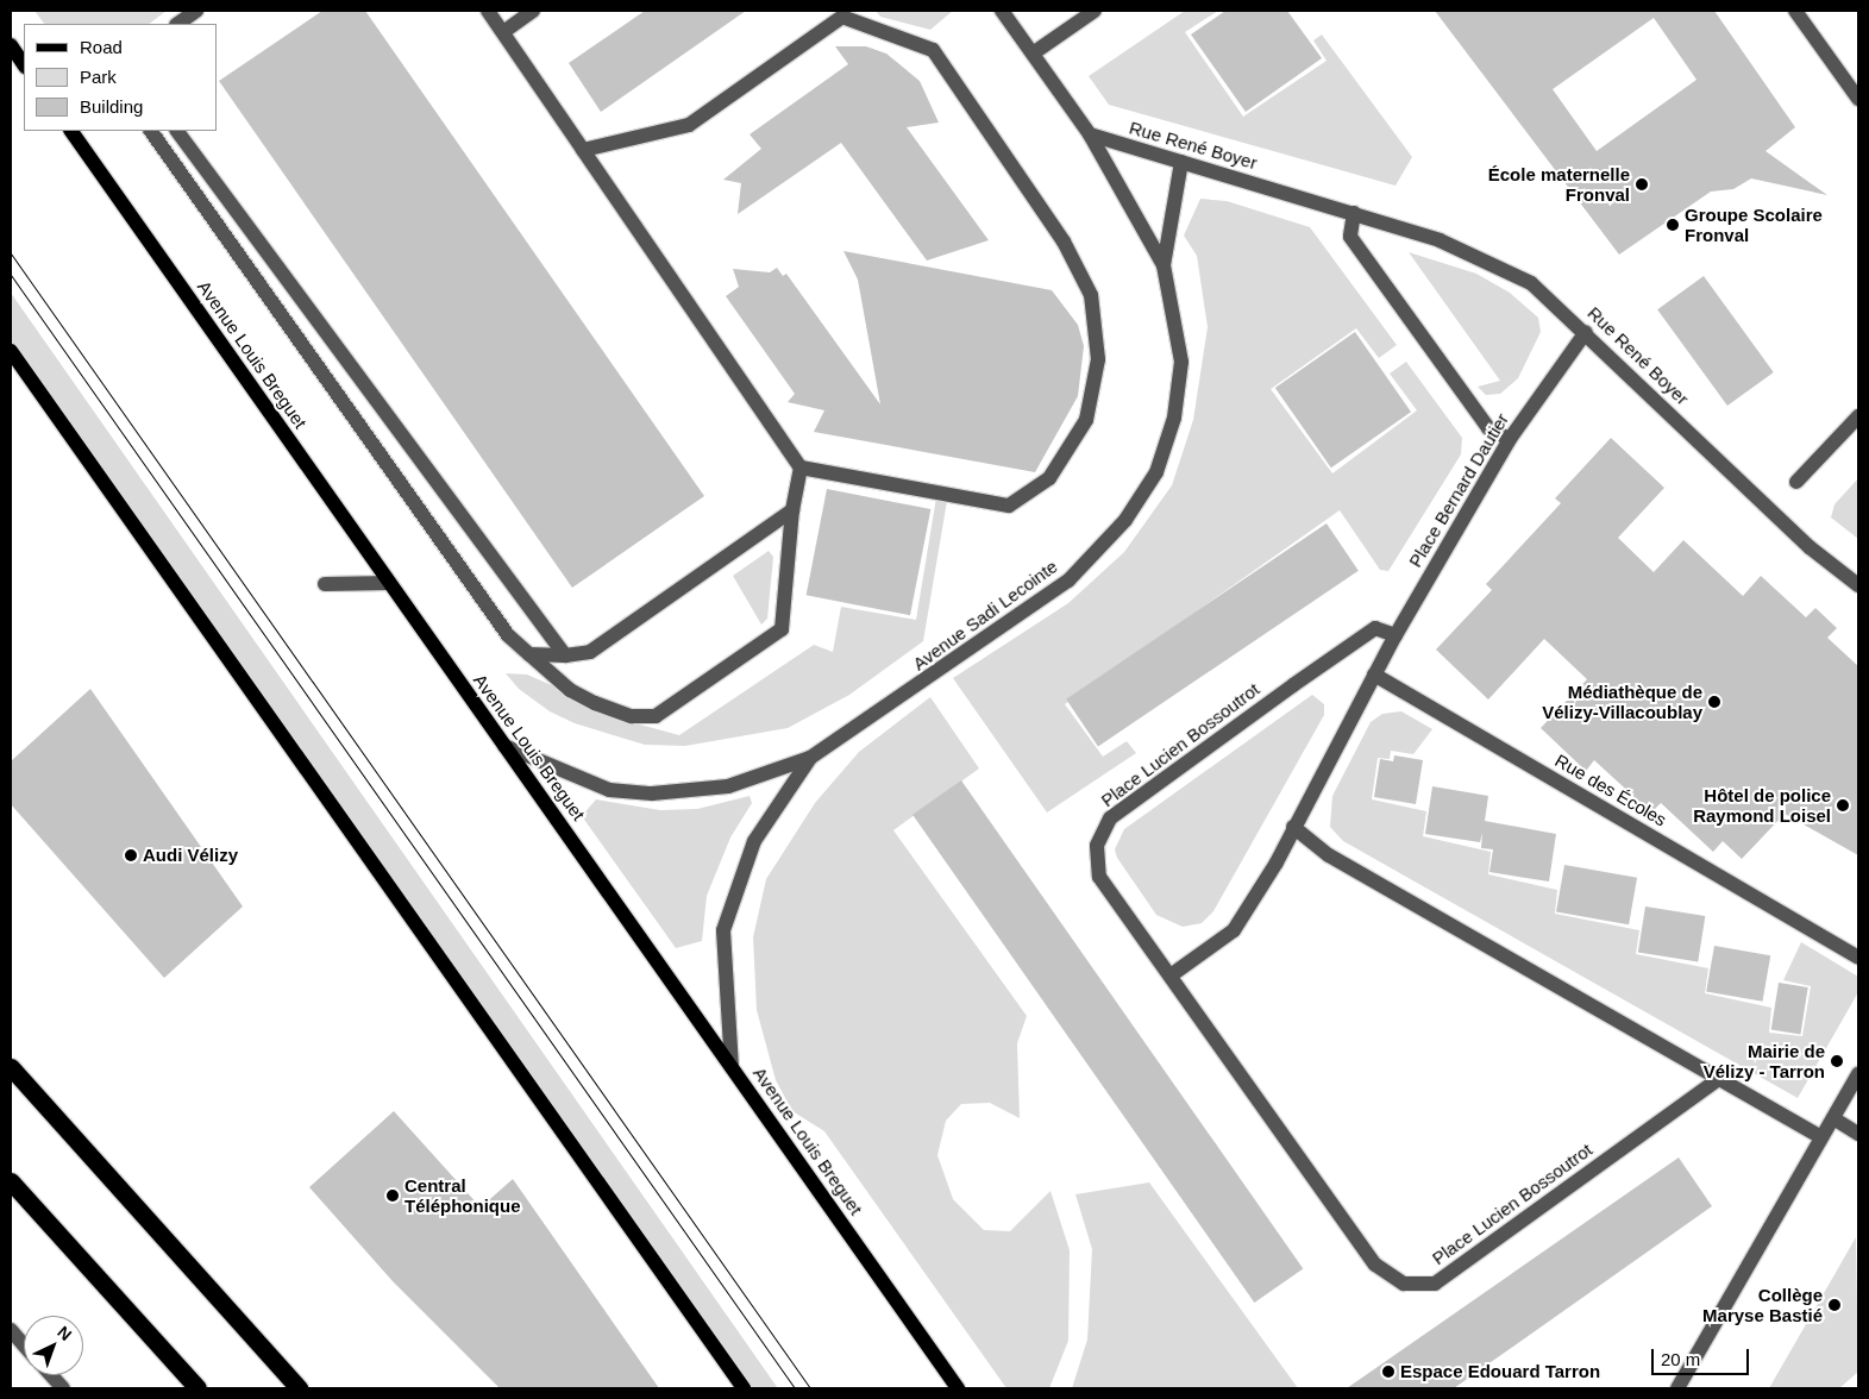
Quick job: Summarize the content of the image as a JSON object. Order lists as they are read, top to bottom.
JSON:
{
  "streets": {
    "main road": ["Avenue Louis Breguet"],
    "street": [
      "Rue René Boyer",
      "Place Bernard Dautier",
      "Avenue Sadi Lecointe",
      "Place Lucien Bossoutrot",
      "Rue des Écoles"
    ]
  },
  "crossings": [
    ["Rue René Boyer", "Place Bernard Dautier"],
    ["Rue René Boyer", "Avenue Sadi Lecointe"],
    ["Avenue Louis Breguet", "Avenue Sadi Lecointe"],
    ["Place Bernard Dautier", "Place Lucien Bossoutrot"],
    ["Place Bernard Dautier", "Rue des Écoles"]
  ],
  "places": [
    "École maternelle Fronval",
    "Groupe Scolaire Fronval",
    "Médiathèque de Vélizy-Villacoublay",
    "Hôtel de police Raymond Loisel",
    "Audi Vélizy",
    "Mairie de Vélizy - Tarron",
    "Central Téléphonique",
    "Collège Maryse Bastié",
    "Espace Edouard Tarron"
  ],
  "legend": ["Road", "Park", "Building"],
  "scale_bar": "20 m",
  "north": "top right"
}
